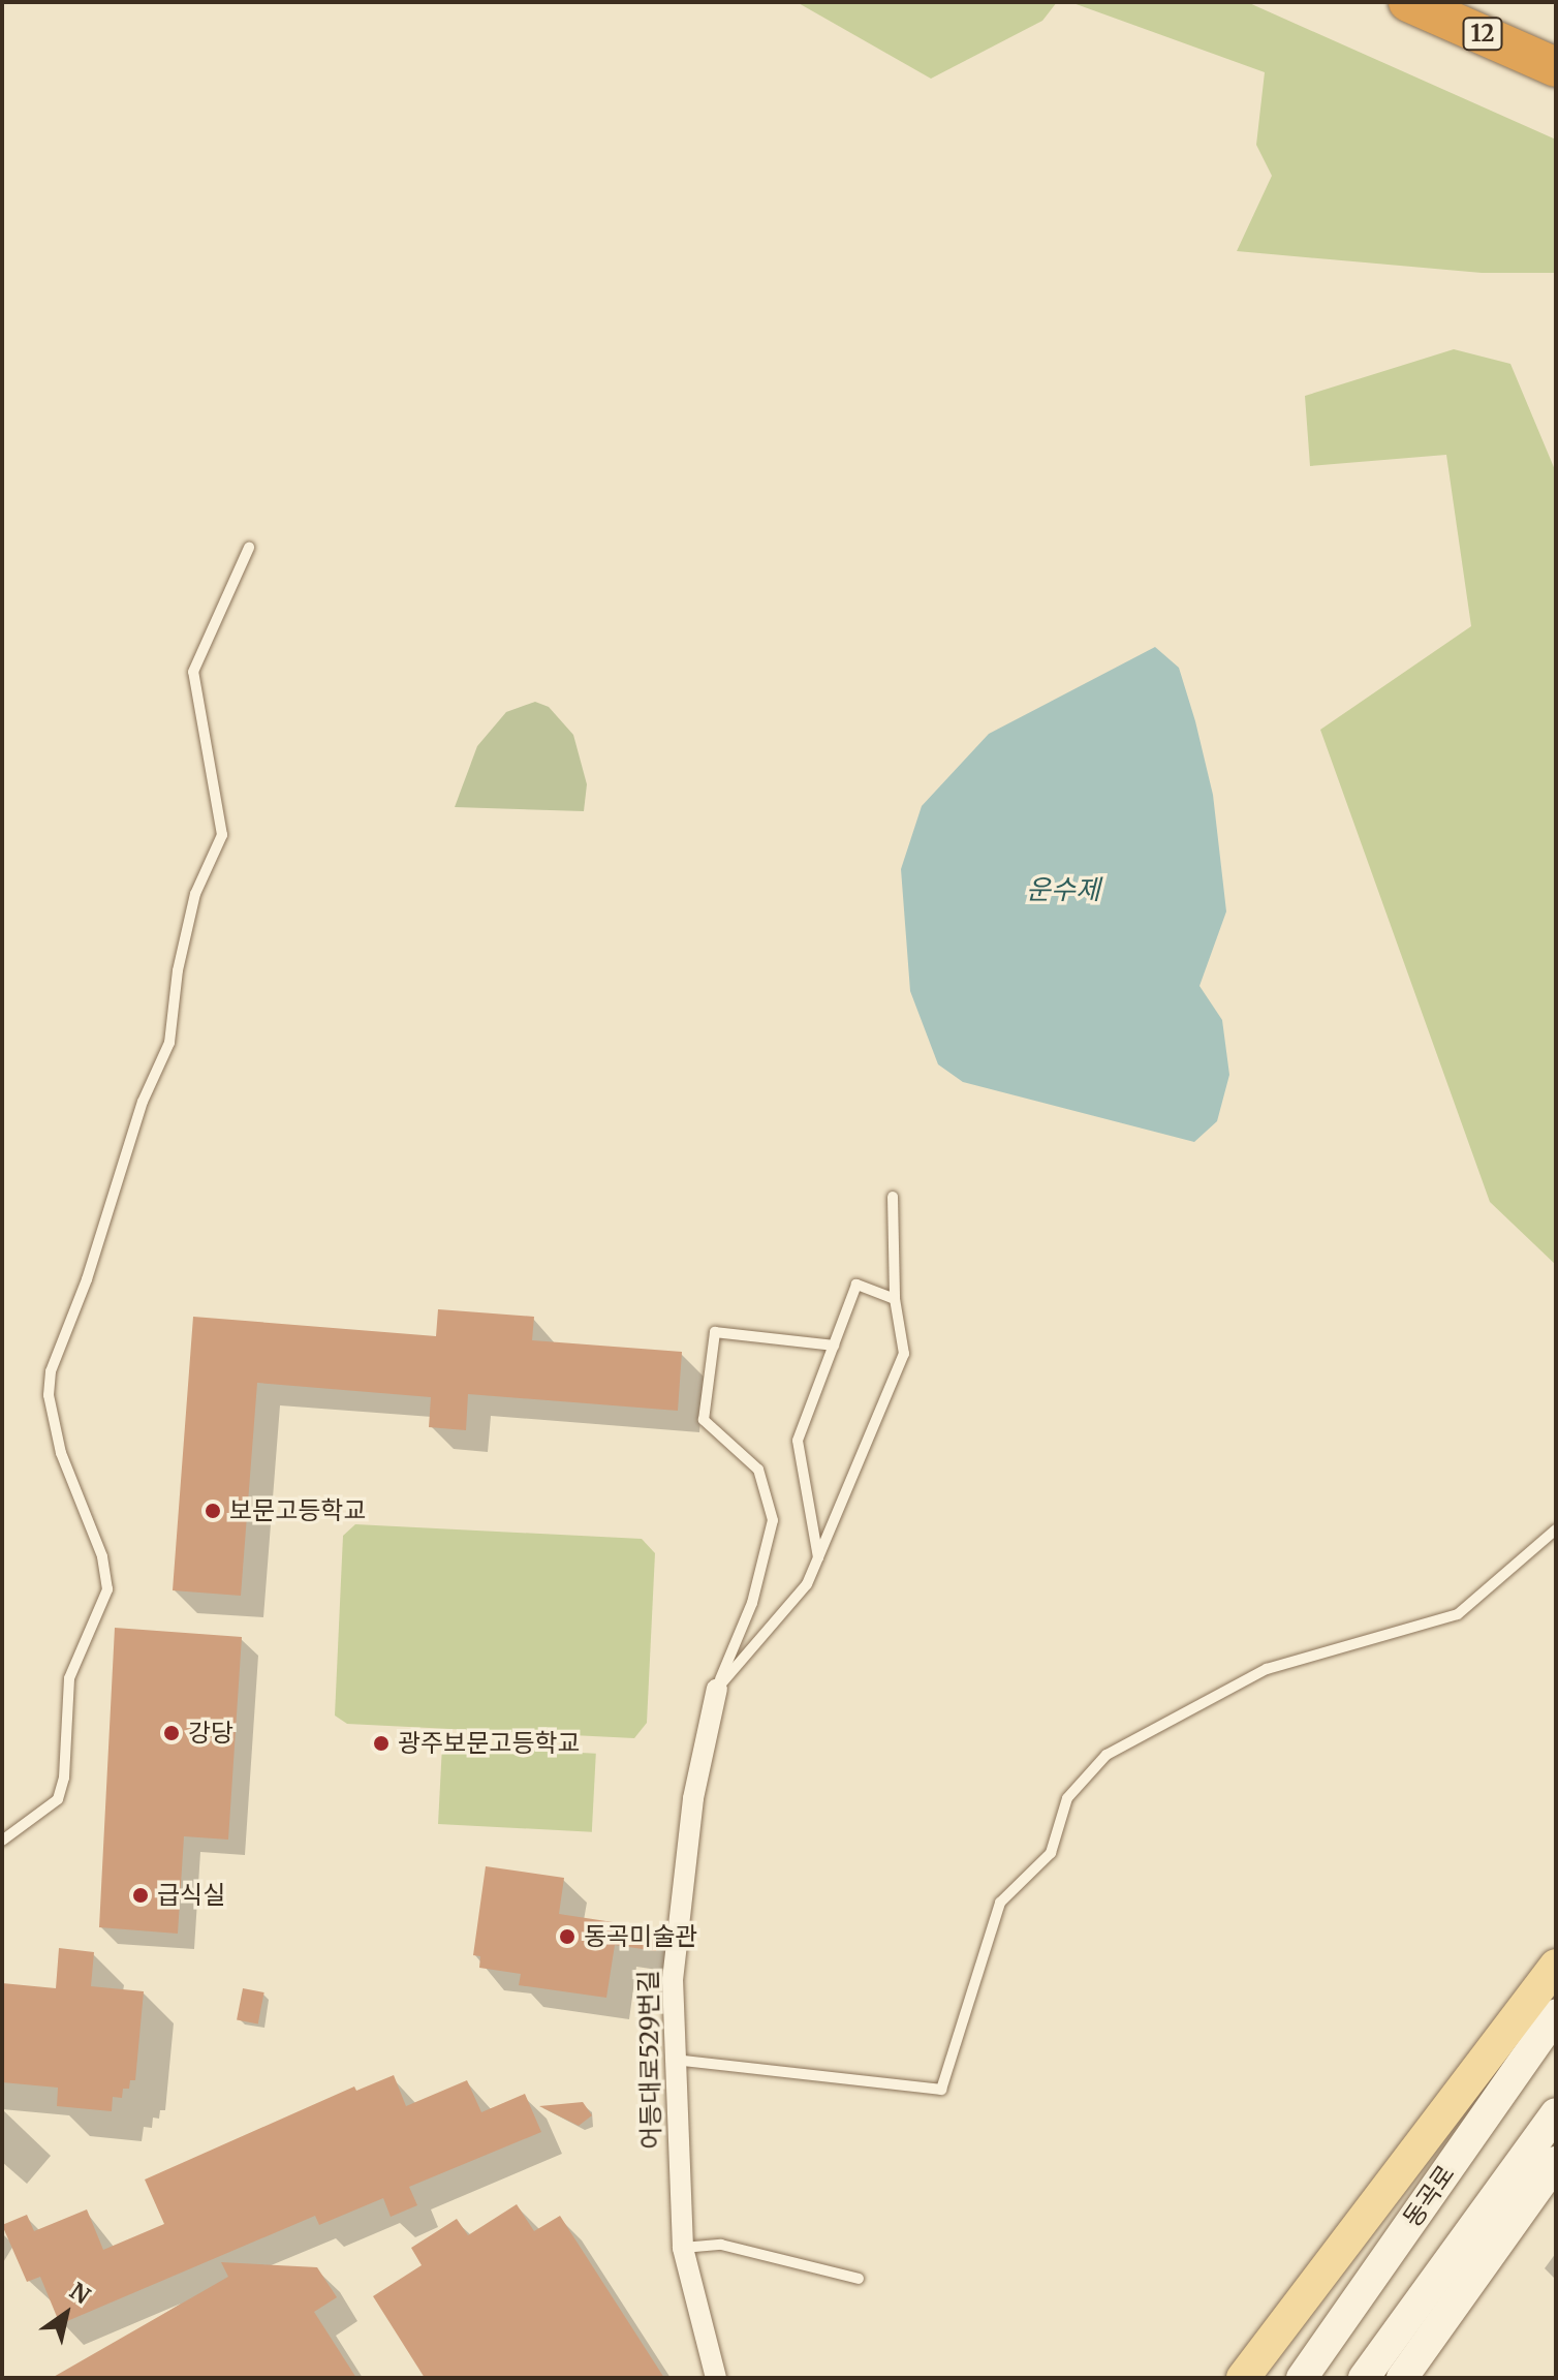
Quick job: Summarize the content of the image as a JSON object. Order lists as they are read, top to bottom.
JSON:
{
  "streets": {
    "highway": ["12"],
    "main road": ["동곡로"],
    "street": ["어등대로529번길"]
  },
  "water": ["운수제"],
  "places": [
    "보문고등학교",
    "강당",
    "광주보문고등학교",
    "급식실",
    "동곡미술관"
  ],
  "north": "top right"
}
